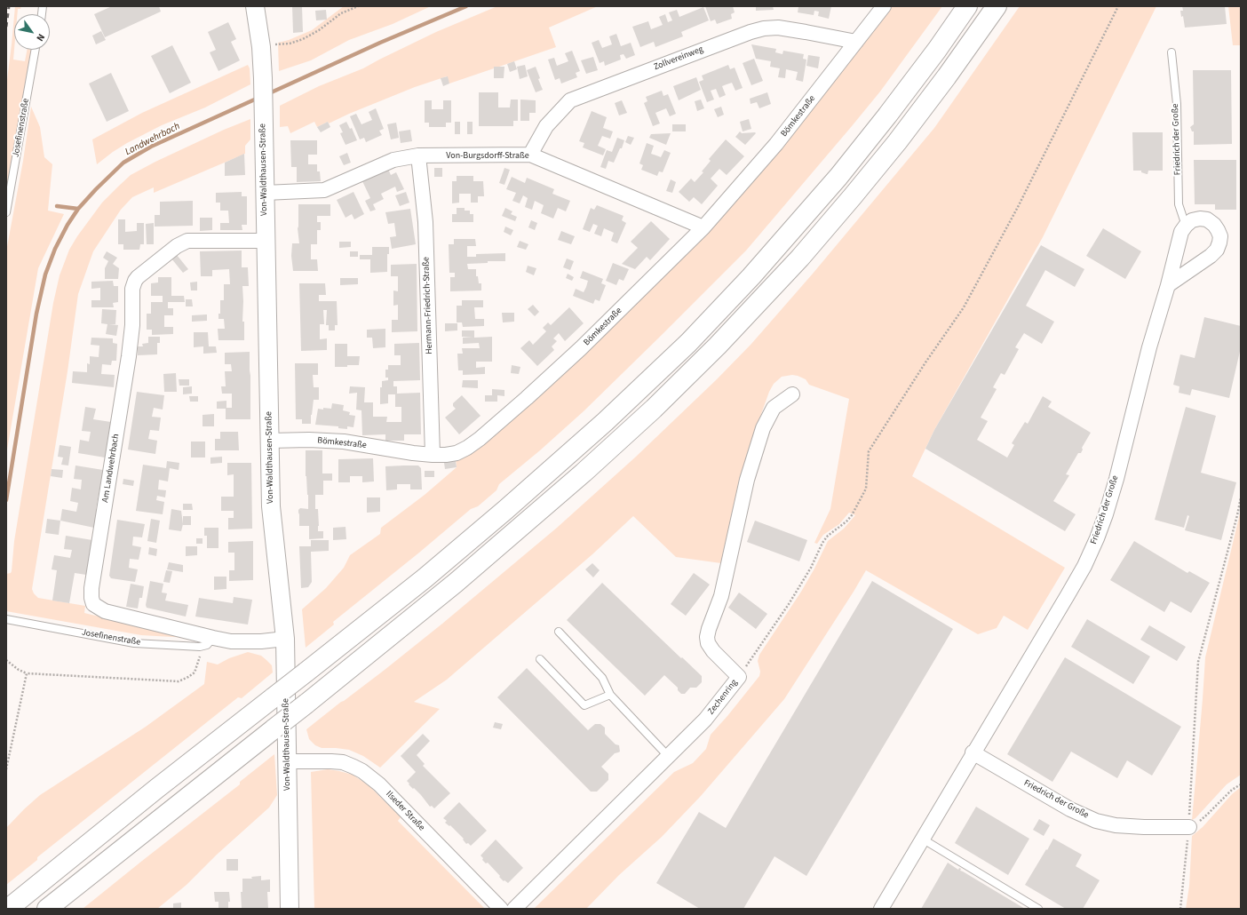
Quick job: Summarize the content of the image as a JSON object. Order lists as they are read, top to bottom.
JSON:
{
  "streets": {
    "street": [
      "Zollvereinweg",
      "Bömkestraße",
      "Friedrich der Große",
      "Von-Burgsdorff-Straße",
      "Von-Waldthausen-Straße",
      "Hermann-Friedrich-Straße",
      "Am Landwehrbach",
      "Zechenring",
      "Ilseder Straße"
    ],
    "lane": ["Josefinenstraße"]
  },
  "crossings": [
    ["Zollvereinweg", "Bömkestraße"],
    ["Zollvereinweg", "Von-Burgsdorff-Straße"],
    ["Bömkestraße", "Von-Burgsdorff-Straße"],
    ["Bömkestraße", "Von-Waldthausen-Straße"],
    ["Bömkestraße", "Hermann-Friedrich-Straße"],
    ["Von-Burgsdorff-Straße", "Von-Waldthausen-Straße"],
    ["Von-Burgsdorff-Straße", "Hermann-Friedrich-Straße"],
    ["Von-Waldthausen-Straße", "Am Landwehrbach"],
    ["Von-Waldthausen-Straße", "Ilseder Straße"]
  ],
  "water": ["Landwehrbach"],
  "north": "bottom right"
}
